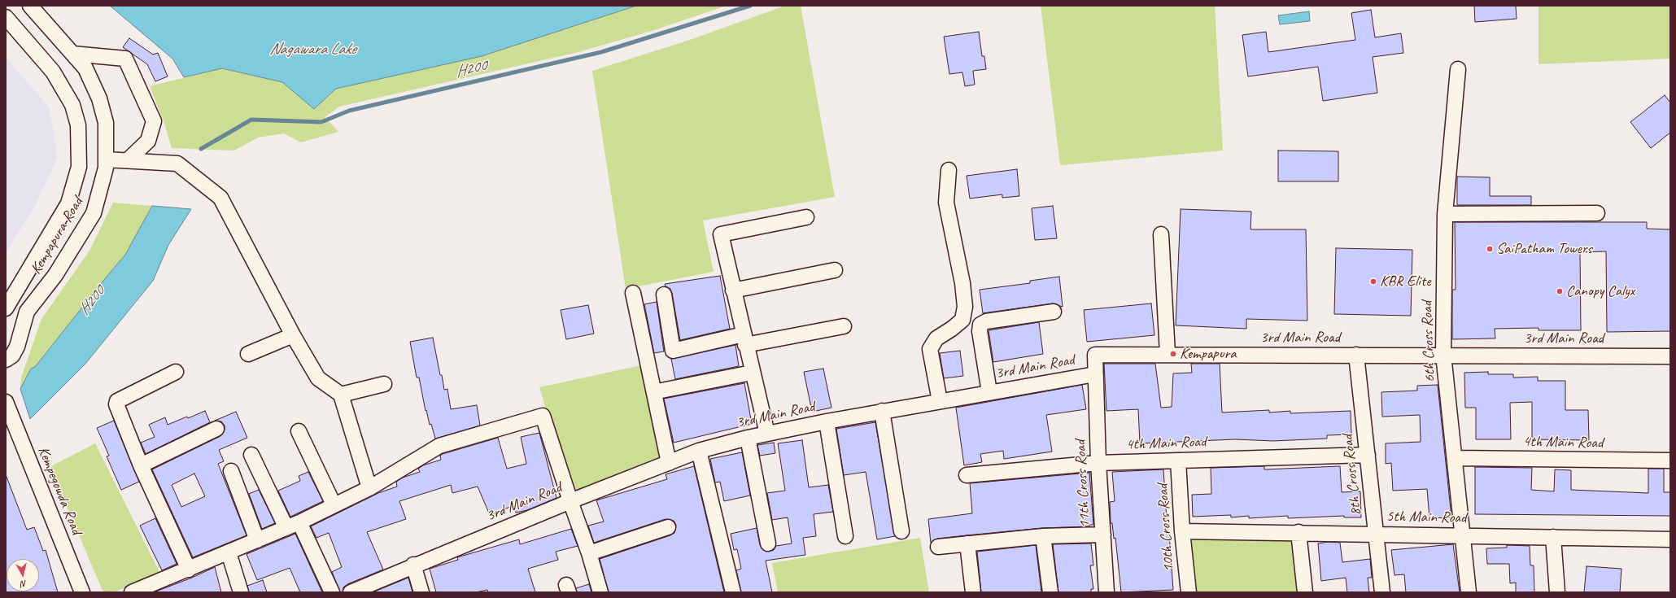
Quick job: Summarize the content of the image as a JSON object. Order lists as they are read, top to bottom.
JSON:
{
  "streets": {
    "street": [
      "Kempapura Road",
      "3rd Main Road",
      "6th Cross Road",
      "4th Main Road",
      "8th Cross Road",
      "11th Cross Road",
      "Kempegowda Road",
      "5th Main Road",
      "10th Cross Road"
    ]
  },
  "crossings": [
    ["3rd Main Road", "6th Cross Road"],
    ["3rd Main Road", "8th Cross Road"],
    ["3rd Main Road", "11th Cross Road"],
    ["6th Cross Road", "4th Main Road"],
    ["6th Cross Road", "5th Main Road"],
    ["4th Main Road", "8th Cross Road"],
    ["4th Main Road", "11th Cross Road"],
    ["4th Main Road", "10th Cross Road"],
    ["8th Cross Road", "5th Main Road"],
    ["5th Main Road", "10th Cross Road"]
  ],
  "water": ["Nagawara Lake", "H200"],
  "places": [
    "SaiPatham Towers",
    "KBR Elite",
    "Canopy Calyx",
    "Kempapura"
  ],
  "north": "bottom"
}
